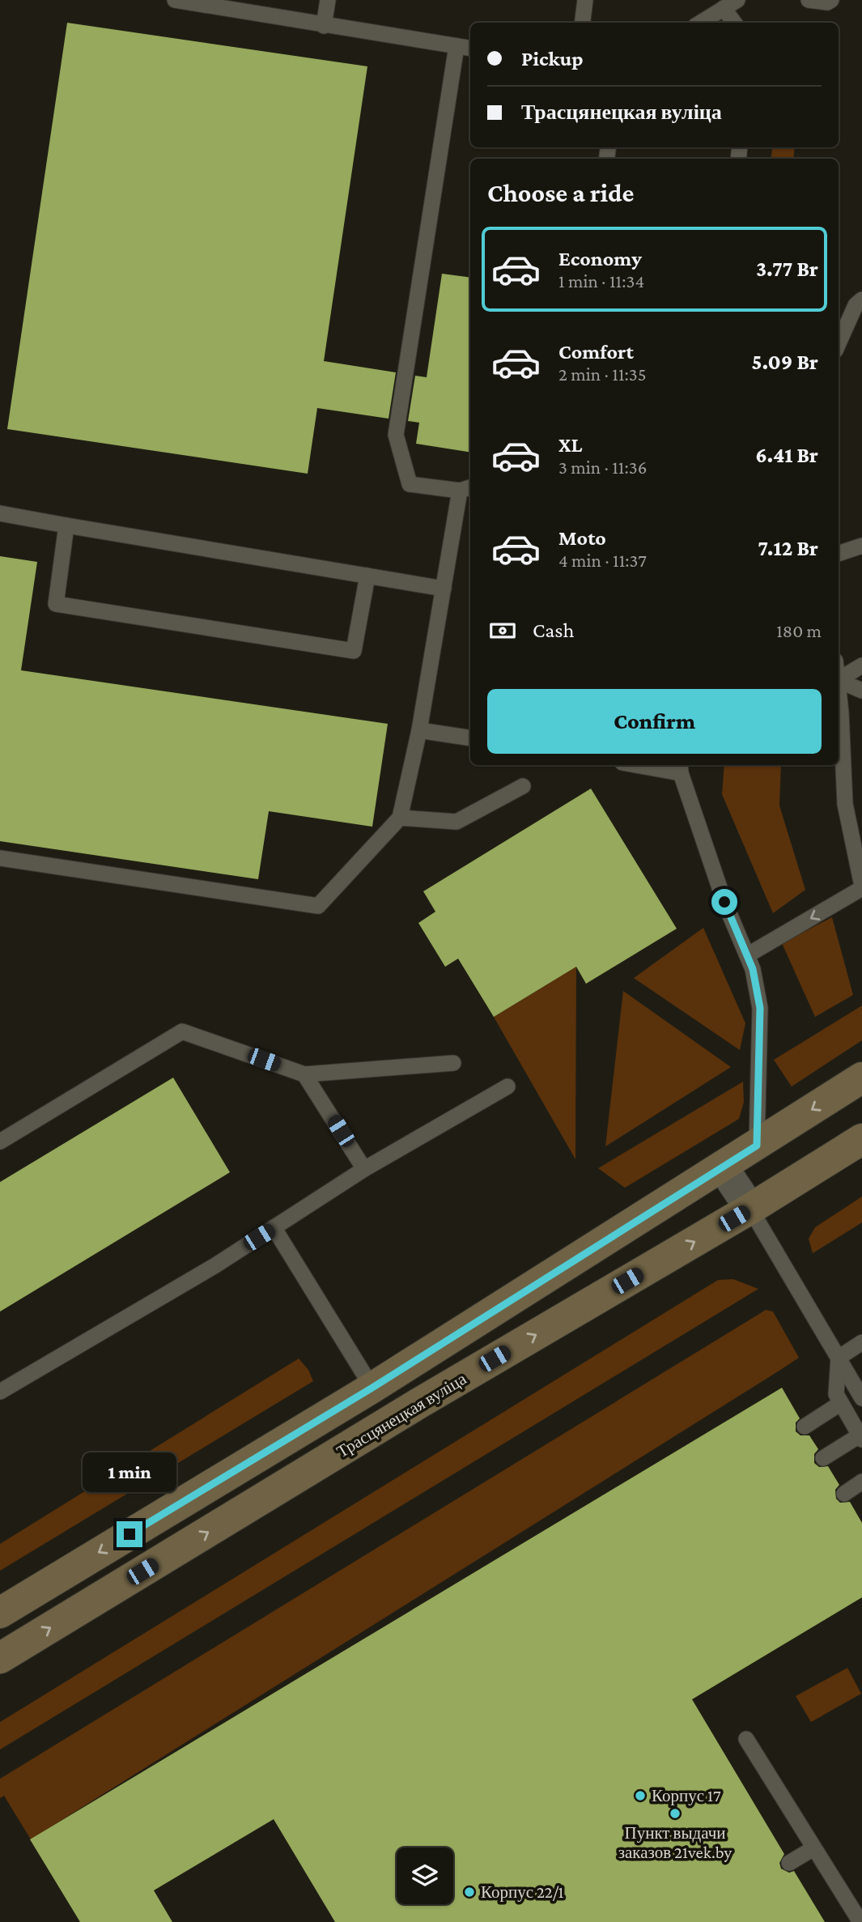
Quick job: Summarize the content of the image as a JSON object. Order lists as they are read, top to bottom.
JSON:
{
  "streets": {
    "main road": ["Трасцянецкая вуліца"]
  },
  "places": ["Корпус 17", "Пункт выдачи заказов 21vek.by", "Корпус 22/1"],
  "page": {
    "banner": ["Pickup", "Трасцянецкая вуліца"],
    "heading": "Choose a ride",
    "list": [
      {
        "name": "Economy",
        "note": "1 min · 11:34",
        "value": "3.77 Br"
      },
      {
        "name": "Comfort",
        "note": "2 min · 11:35",
        "value": "5.09 Br"
      },
      {
        "name": "XL",
        "note": "3 min · 11:36",
        "value": "6.41 Br"
      },
      {
        "name": "Moto",
        "note": "4 min · 11:37",
        "value": "7.12 Br"
      }
    ],
    "pay": ["Cash", "180 m"],
    "buttons": "Confirm",
    "bubble": "1 min"
  }
}
